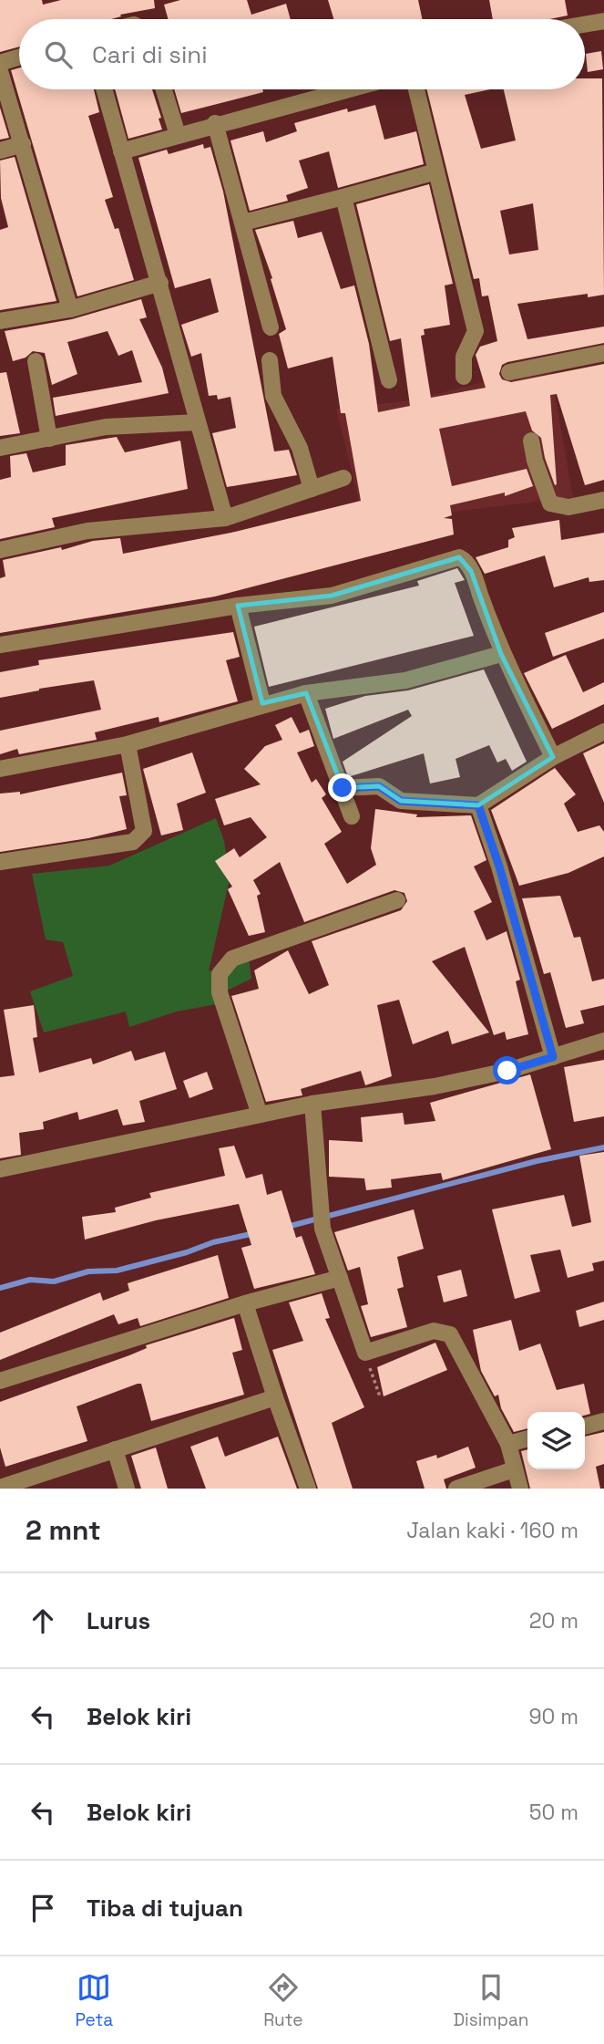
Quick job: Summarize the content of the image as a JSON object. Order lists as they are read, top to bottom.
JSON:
{
  "page": {
    "search": "Cari di sini",
    "heading": ["2 mnt", "Jalan kaki · 160 m"],
    "list": [
      ["Lurus", "20 m"],
      ["Belok kiri", "90 m"],
      ["Belok kiri", "50 m"],
      "Tiba di tujuan"
    ],
    "nav": ["Peta", "Rute", "Disimpan"]
  }
}
